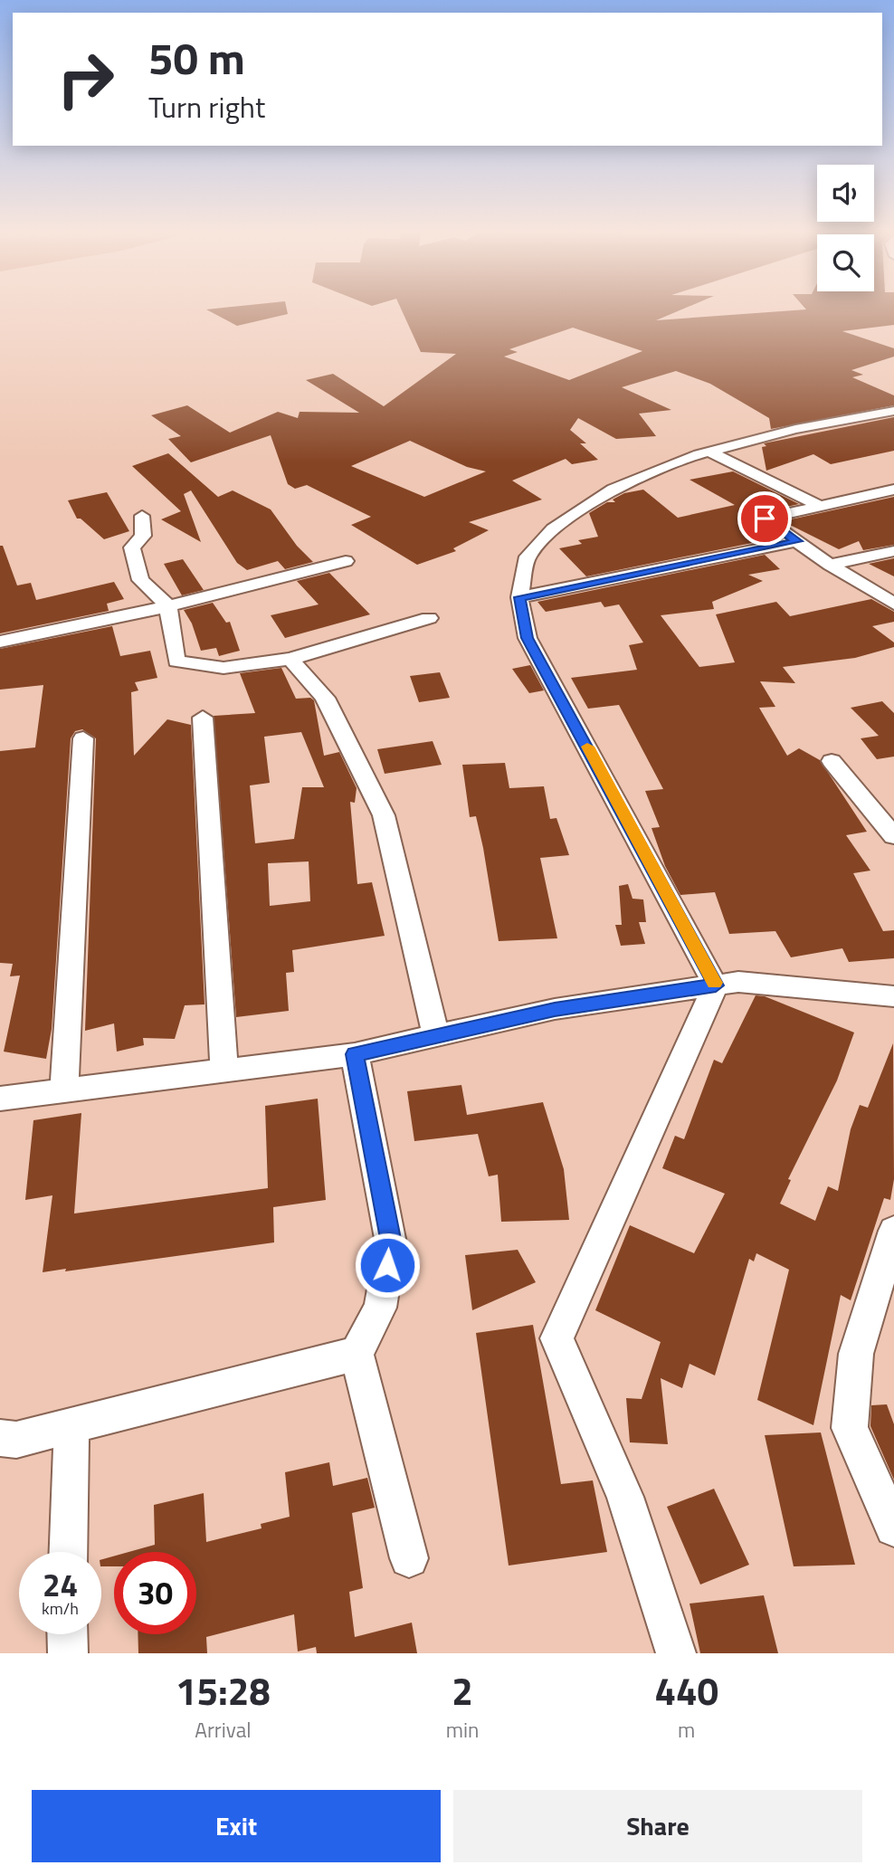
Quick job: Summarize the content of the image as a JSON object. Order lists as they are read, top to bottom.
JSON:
{
  "page": {
    "turn": ["50 m", "Turn right"],
    "speed": "24 km/h",
    "limit": "30",
    "eta": [
      "15:28",
      "Arrival",
      "2",
      "min",
      "440",
      "m"
    ],
    "buttons": ["Exit", "Share"]
  }
}
